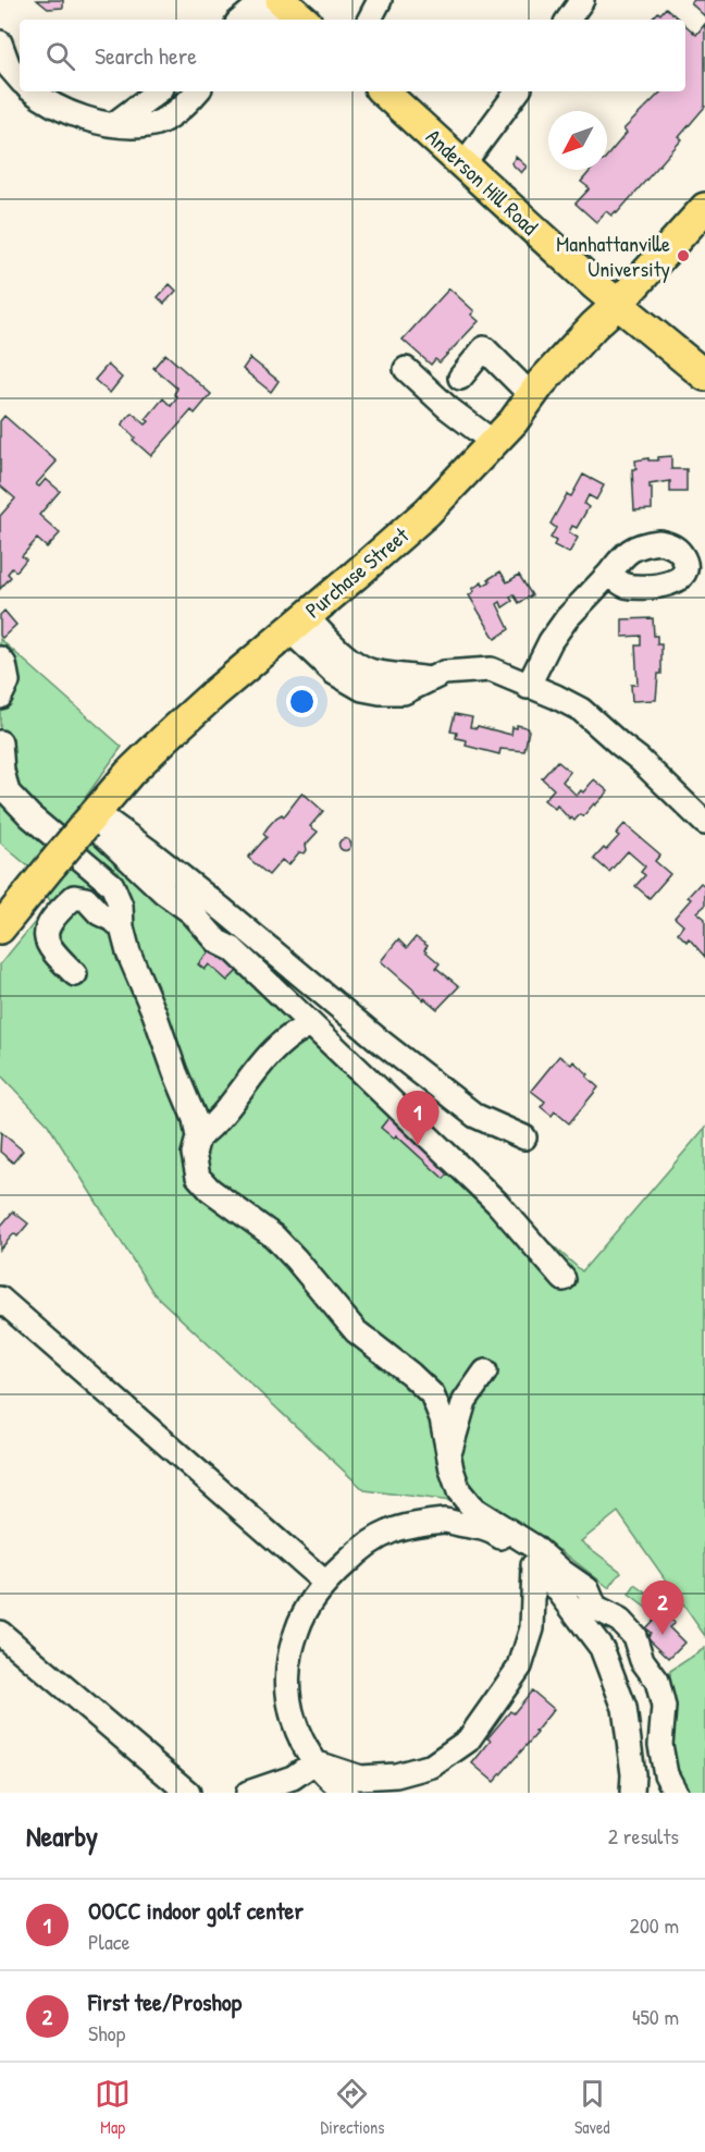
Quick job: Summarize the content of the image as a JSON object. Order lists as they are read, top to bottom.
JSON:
{
  "streets": {
    "main road": ["Anderson Hill Road", "Purchase Street"]
  },
  "crossings": [
    ["Anderson Hill Road", "Purchase Street"]
  ],
  "places": ["Manhattanville University"],
  "north": "bottom left",
  "page": {
    "search": "Search here",
    "pins": ["1", "2"],
    "heading": ["Nearby", "2 results"],
    "list": [
      {
        "mark": "1",
        "name": "OOCC indoor golf center",
        "note": "Place",
        "value": "200 m"
      },
      {
        "mark": "2",
        "name": "First tee/Proshop",
        "note": "Shop",
        "value": "450 m"
      }
    ],
    "nav": ["Map", "Directions", "Saved"]
  }
}
